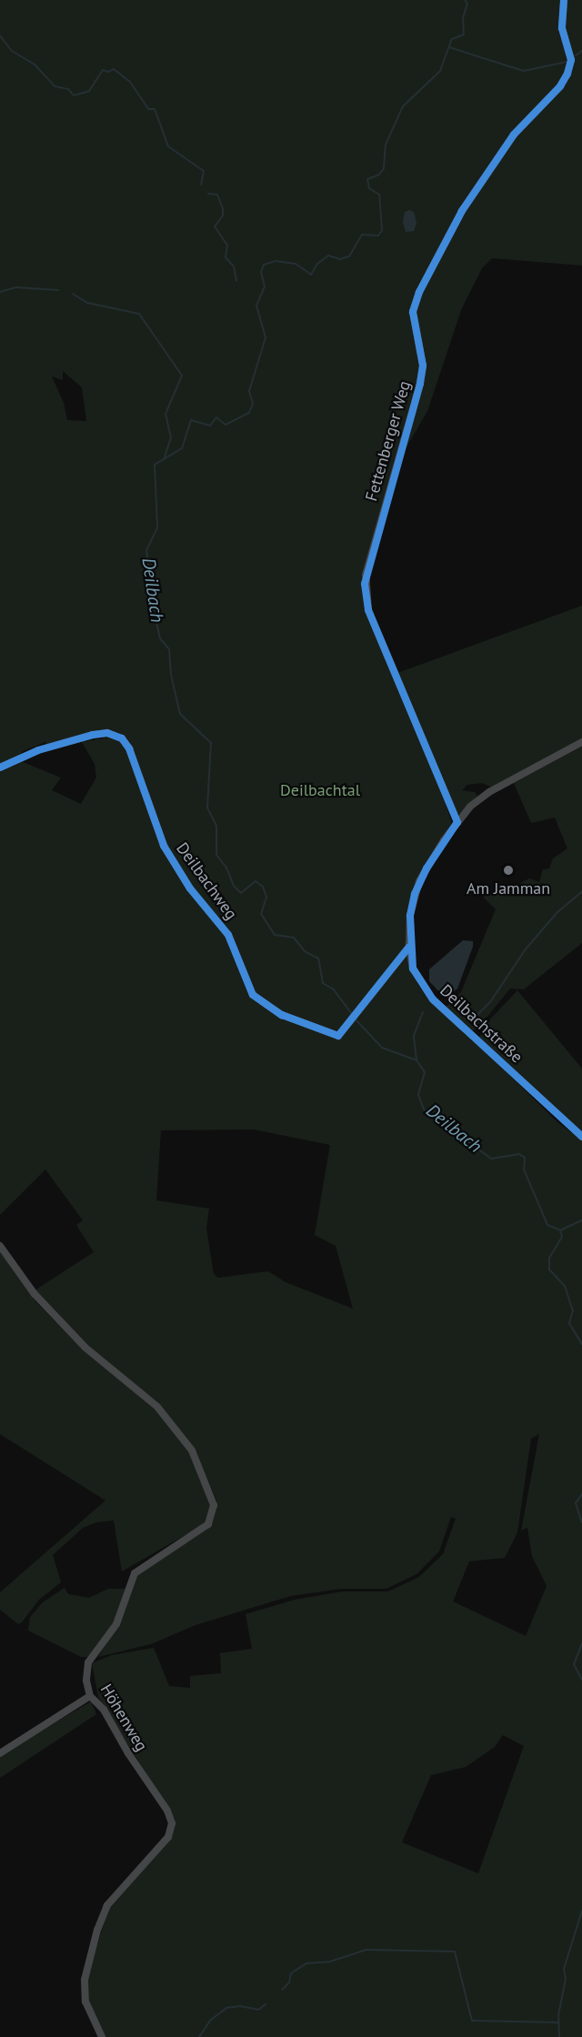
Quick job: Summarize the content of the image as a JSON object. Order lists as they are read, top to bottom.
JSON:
{
  "streets": {
    "street": [
      "Fettenberger Weg",
      "Deilbachweg",
      "Deilbachstraße",
      "Höhenweg"
    ]
  },
  "crossings": [
    ["Fettenberger Weg", "Deilbachstraße"],
    ["Deilbachweg", "Deilbachstraße"]
  ],
  "water": ["Deilbach"],
  "parks": ["Deilbachtal"],
  "places": ["Am Jamman"]
}
